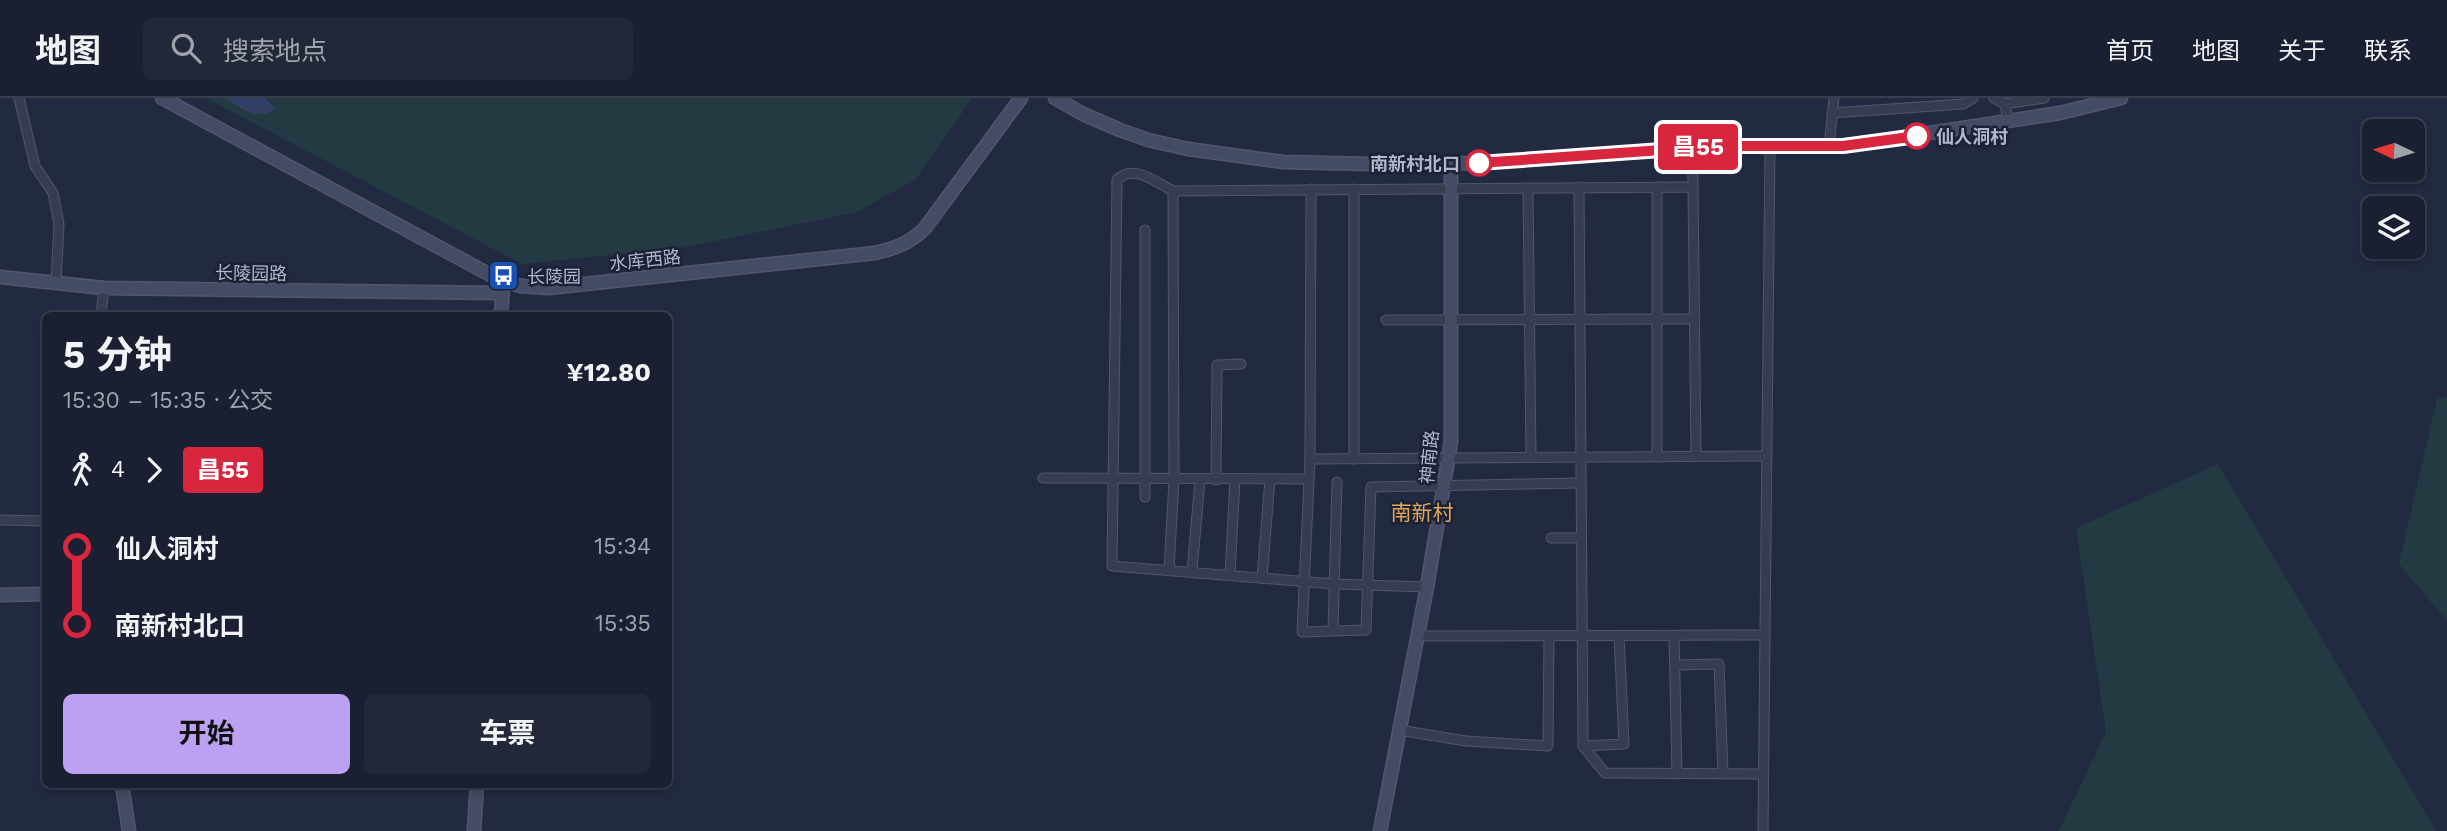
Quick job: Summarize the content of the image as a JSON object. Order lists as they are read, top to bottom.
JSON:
{
  "streets": {
    "street": ["水库西路", "长陵园路", "神南路"]
  },
  "crossings": [
    ["水库西路", "长陵园路"]
  ],
  "districts": ["南新村"],
  "places": {
    "other": ["仙人洞村", "南新村北口"],
    "bus stop": ["长陵园"]
  },
  "lines": ["bus line 昌55"],
  "north": "left",
  "page": {
    "header": "地图",
    "search": "搜索地点",
    "nav": [
      "首页",
      "地图",
      "关于",
      "联系"
    ],
    "on_map": "昌55",
    "heading": ["5 分钟", "15:30 – 15:35 · 公交", "¥12.80"],
    "legs": ["4", "昌55"],
    "list": [
      {
        "name": "仙人洞村",
        "value": "15:34"
      },
      {
        "name": "南新村北口",
        "value": "15:35"
      }
    ],
    "buttons": ["开始", "车票"]
  }
}
